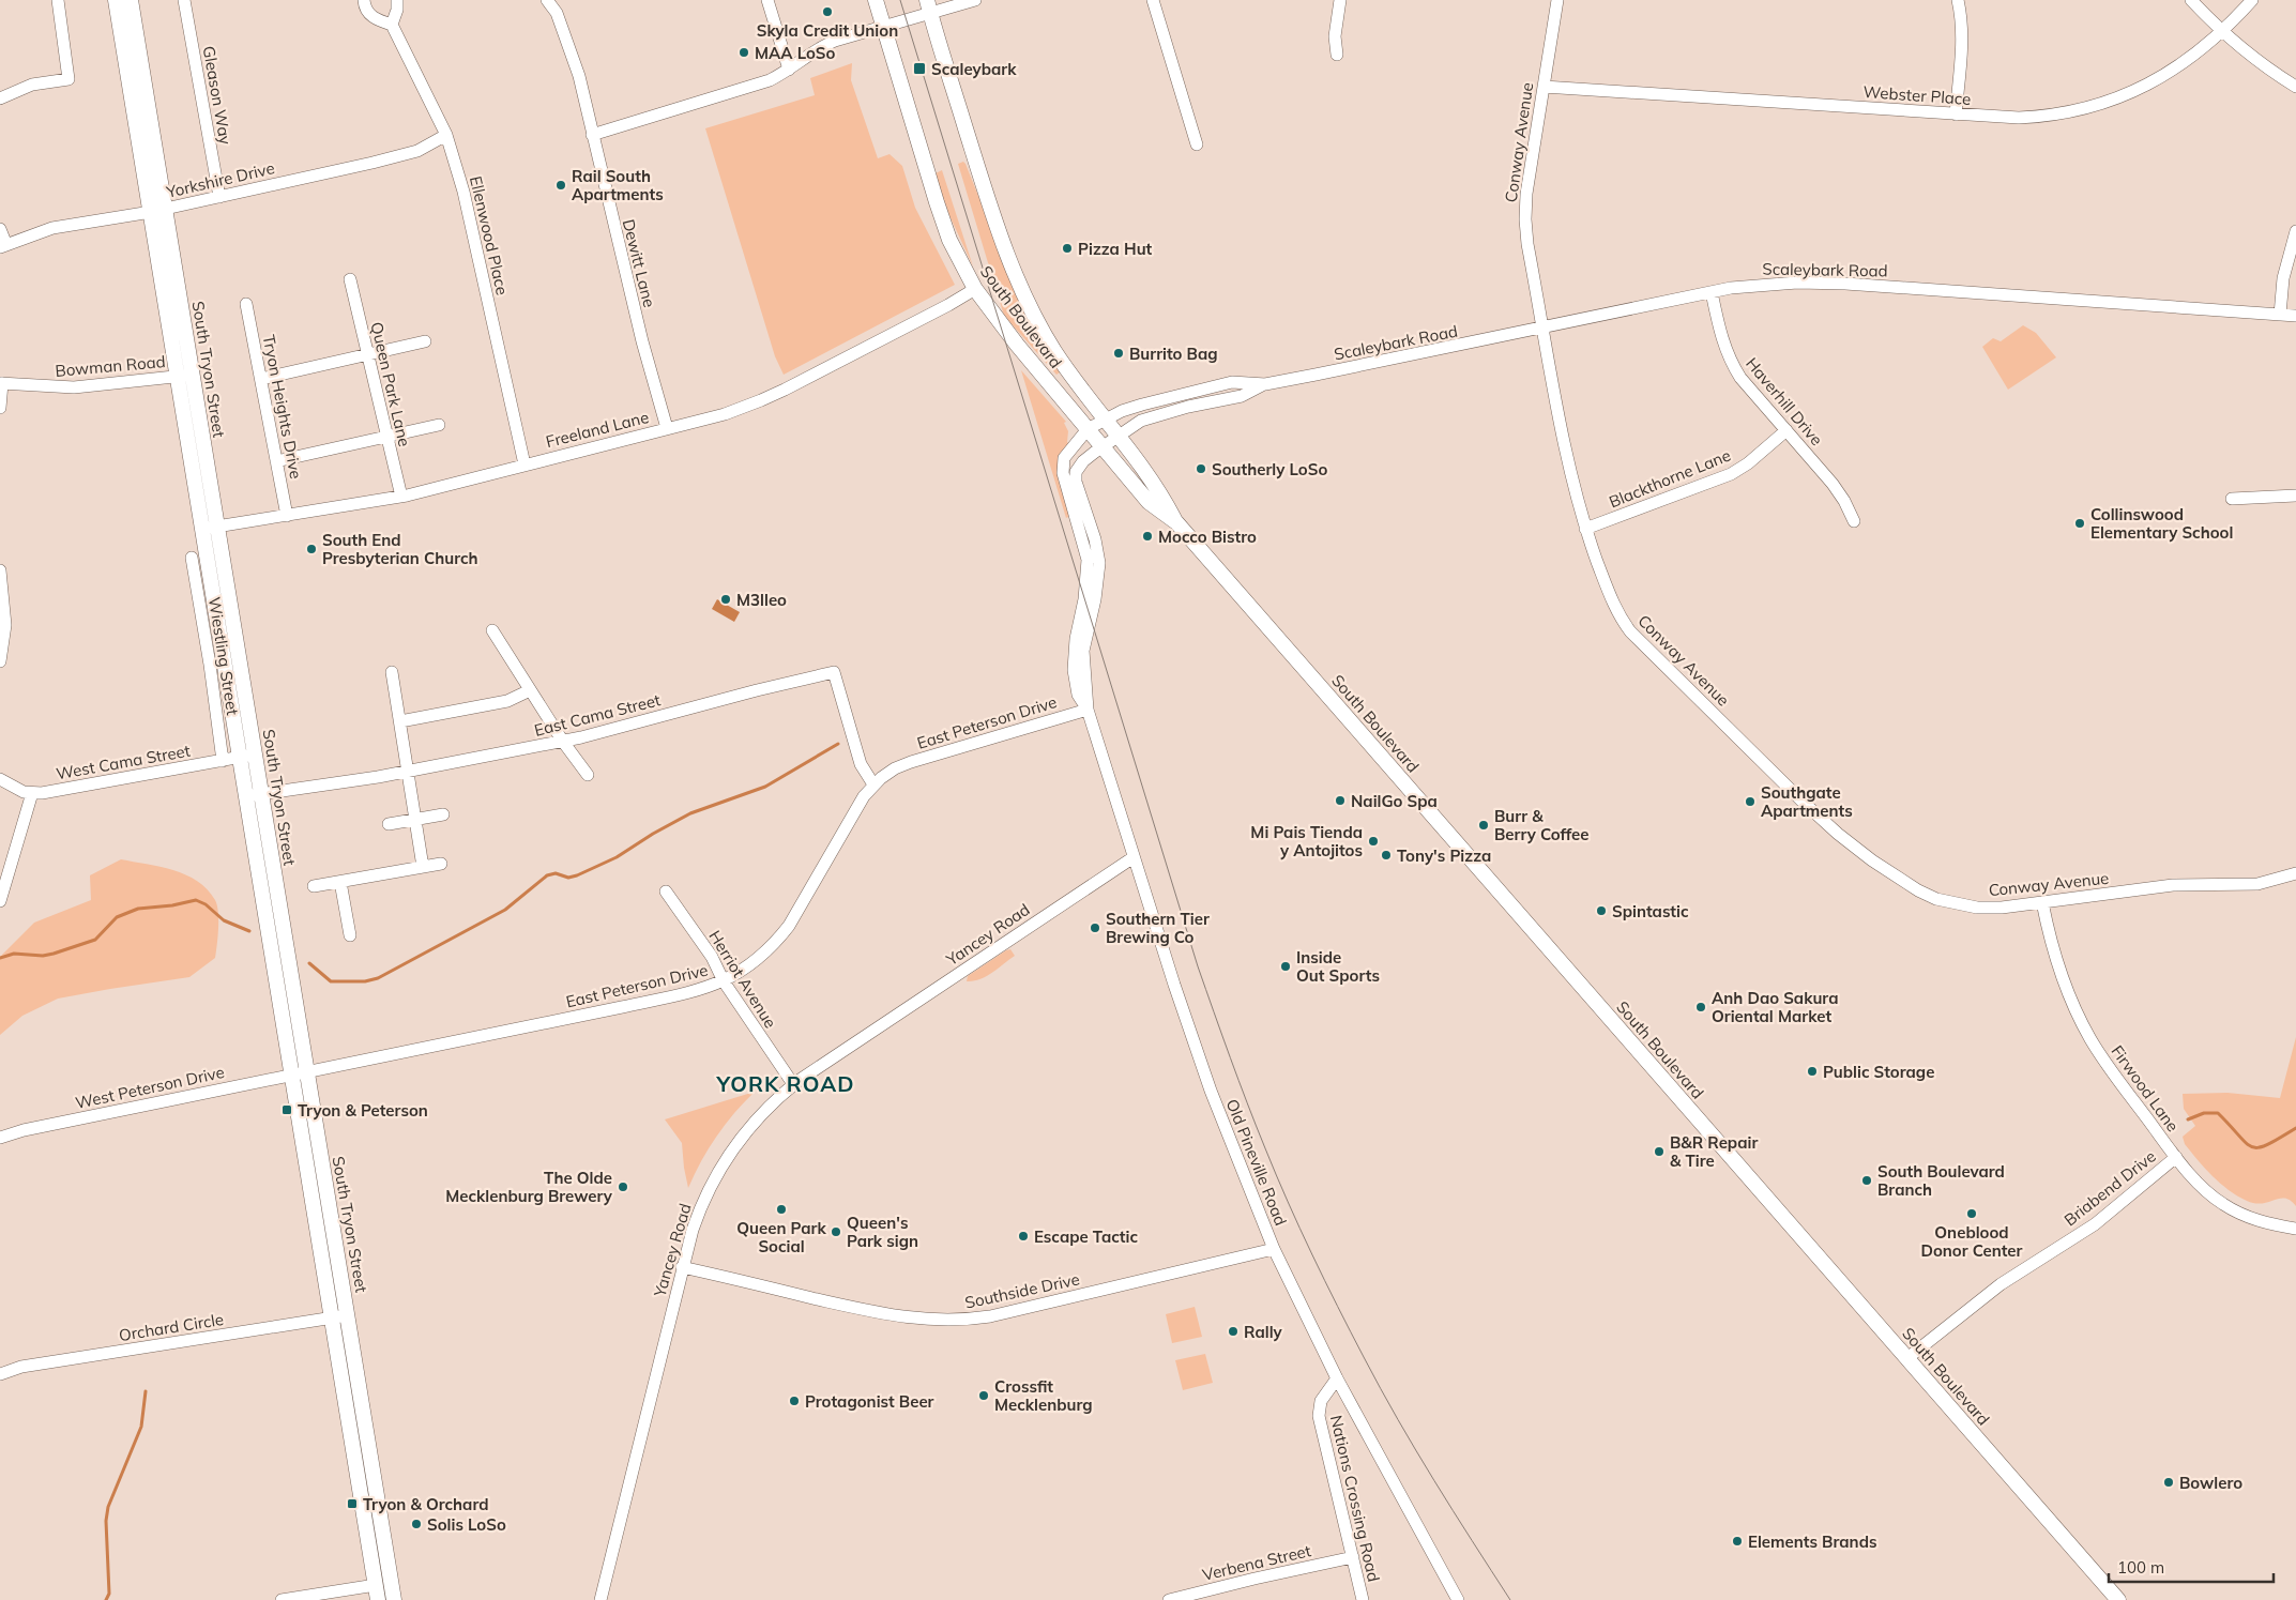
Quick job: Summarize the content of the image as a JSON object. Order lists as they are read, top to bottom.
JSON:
{
  "streets": {
    "main road": ["South Boulevard", "South Tryon Street"],
    "street": [
      "Gleason Way",
      "Webster Place",
      "Conway Avenue",
      "Yorkshire Drive",
      "Ellenwood Place",
      "Dewitt Lane",
      "Scaleybark Road",
      "Bowman Road",
      "Queen Park Lane",
      "Haverhill Drive",
      "Tryon Heights Drive",
      "Freeland Lane",
      "Blackthorne Lane",
      "Wiestling Street",
      "East Cama Street",
      "East Peterson Drive",
      "West Cama Street",
      "Yancey Road",
      "Herriot Avenue",
      "West Peterson Drive",
      "Firwood Lane",
      "Old Pineville Road",
      "Briabend Drive",
      "Southside Drive",
      "Orchard Circle",
      "Nations Crossing Road",
      "Verbena Street"
    ]
  },
  "crossings": [
    ["Gleason Way", "Yorkshire Drive"],
    ["Webster Place", "Conway Avenue"],
    ["Conway Avenue", "Scaleybark Road"],
    ["Conway Avenue", "Blackthorne Lane"],
    ["Conway Avenue", "Firwood Lane"],
    ["Yorkshire Drive", "Ellenwood Place"],
    ["Yorkshire Drive", "South Tryon Street"],
    ["Ellenwood Place", "Freeland Lane"],
    ["Dewitt Lane", "Freeland Lane"],
    ["Scaleybark Road", "South Boulevard"],
    ["Scaleybark Road", "Haverhill Drive"],
    ["Scaleybark Road", "Old Pineville Road"],
    ["South Boulevard", "Freeland Lane"],
    ["South Boulevard", "Old Pineville Road"],
    ["South Boulevard", "Briabend Drive"],
    ["Bowman Road", "South Tryon Street"],
    ["South Tryon Street", "Freeland Lane"],
    ["South Tryon Street", "East Cama Street"],
    ["South Tryon Street", "East Peterson Drive"],
    ["South Tryon Street", "West Cama Street"],
    ["South Tryon Street", "West Peterson Drive"],
    ["South Tryon Street", "Orchard Circle"],
    ["Queen Park Lane", "Freeland Lane"],
    ["Haverhill Drive", "Blackthorne Lane"],
    ["Tryon Heights Drive", "Freeland Lane"],
    ["Wiestling Street", "West Cama Street"],
    ["East Cama Street", "East Peterson Drive"],
    ["East Peterson Drive", "Herriot Avenue"],
    ["East Peterson Drive", "West Peterson Drive"],
    ["East Peterson Drive", "Old Pineville Road"],
    ["Yancey Road", "Herriot Avenue"],
    ["Yancey Road", "Old Pineville Road"],
    ["Yancey Road", "Southside Drive"],
    ["Firwood Lane", "Briabend Drive"],
    ["Old Pineville Road", "Southside Drive"],
    ["Old Pineville Road", "Nations Crossing Road"],
    ["Nations Crossing Road", "Verbena Street"]
  ],
  "districts": ["YORK ROAD"],
  "places": {
    "other": [
      "Skyla Credit Union",
      "MAA LoSo",
      "Rail South Apartments",
      "Pizza Hut",
      "Burrito Bag",
      "Southerly LoSo",
      "Collinswood Elementary School",
      "Mocco Bistro",
      "South End Presbyterian Church",
      "M3lleo",
      "NailGo Spa",
      "Southgate Apartments",
      "Burr & Berry Coffee",
      "Mi Pais Tienda y Antojitos",
      "Tony's Pizza",
      "Spintastic",
      "Southern Tier Brewing Co",
      "Inside Out Sports",
      "Anh Dao Sakura Oriental Market",
      "Public Storage",
      "B&R Repair & Tire",
      "South Boulevard Branch",
      "The Olde Mecklenburg Brewery",
      "Queen Park Social",
      "Oneblood Donor Center",
      "Queen's Park sign",
      "Escape Tactic",
      "Rally",
      "Crossfit Mecklenburg",
      "Protagonist Beer",
      "Bowlero",
      "Solis LoSo",
      "Elements Brands"
    ],
    "transit": ["Scaleybark", "Tryon & Peterson", "Tryon & Orchard"]
  },
  "scale_bar": "100 m"
}
